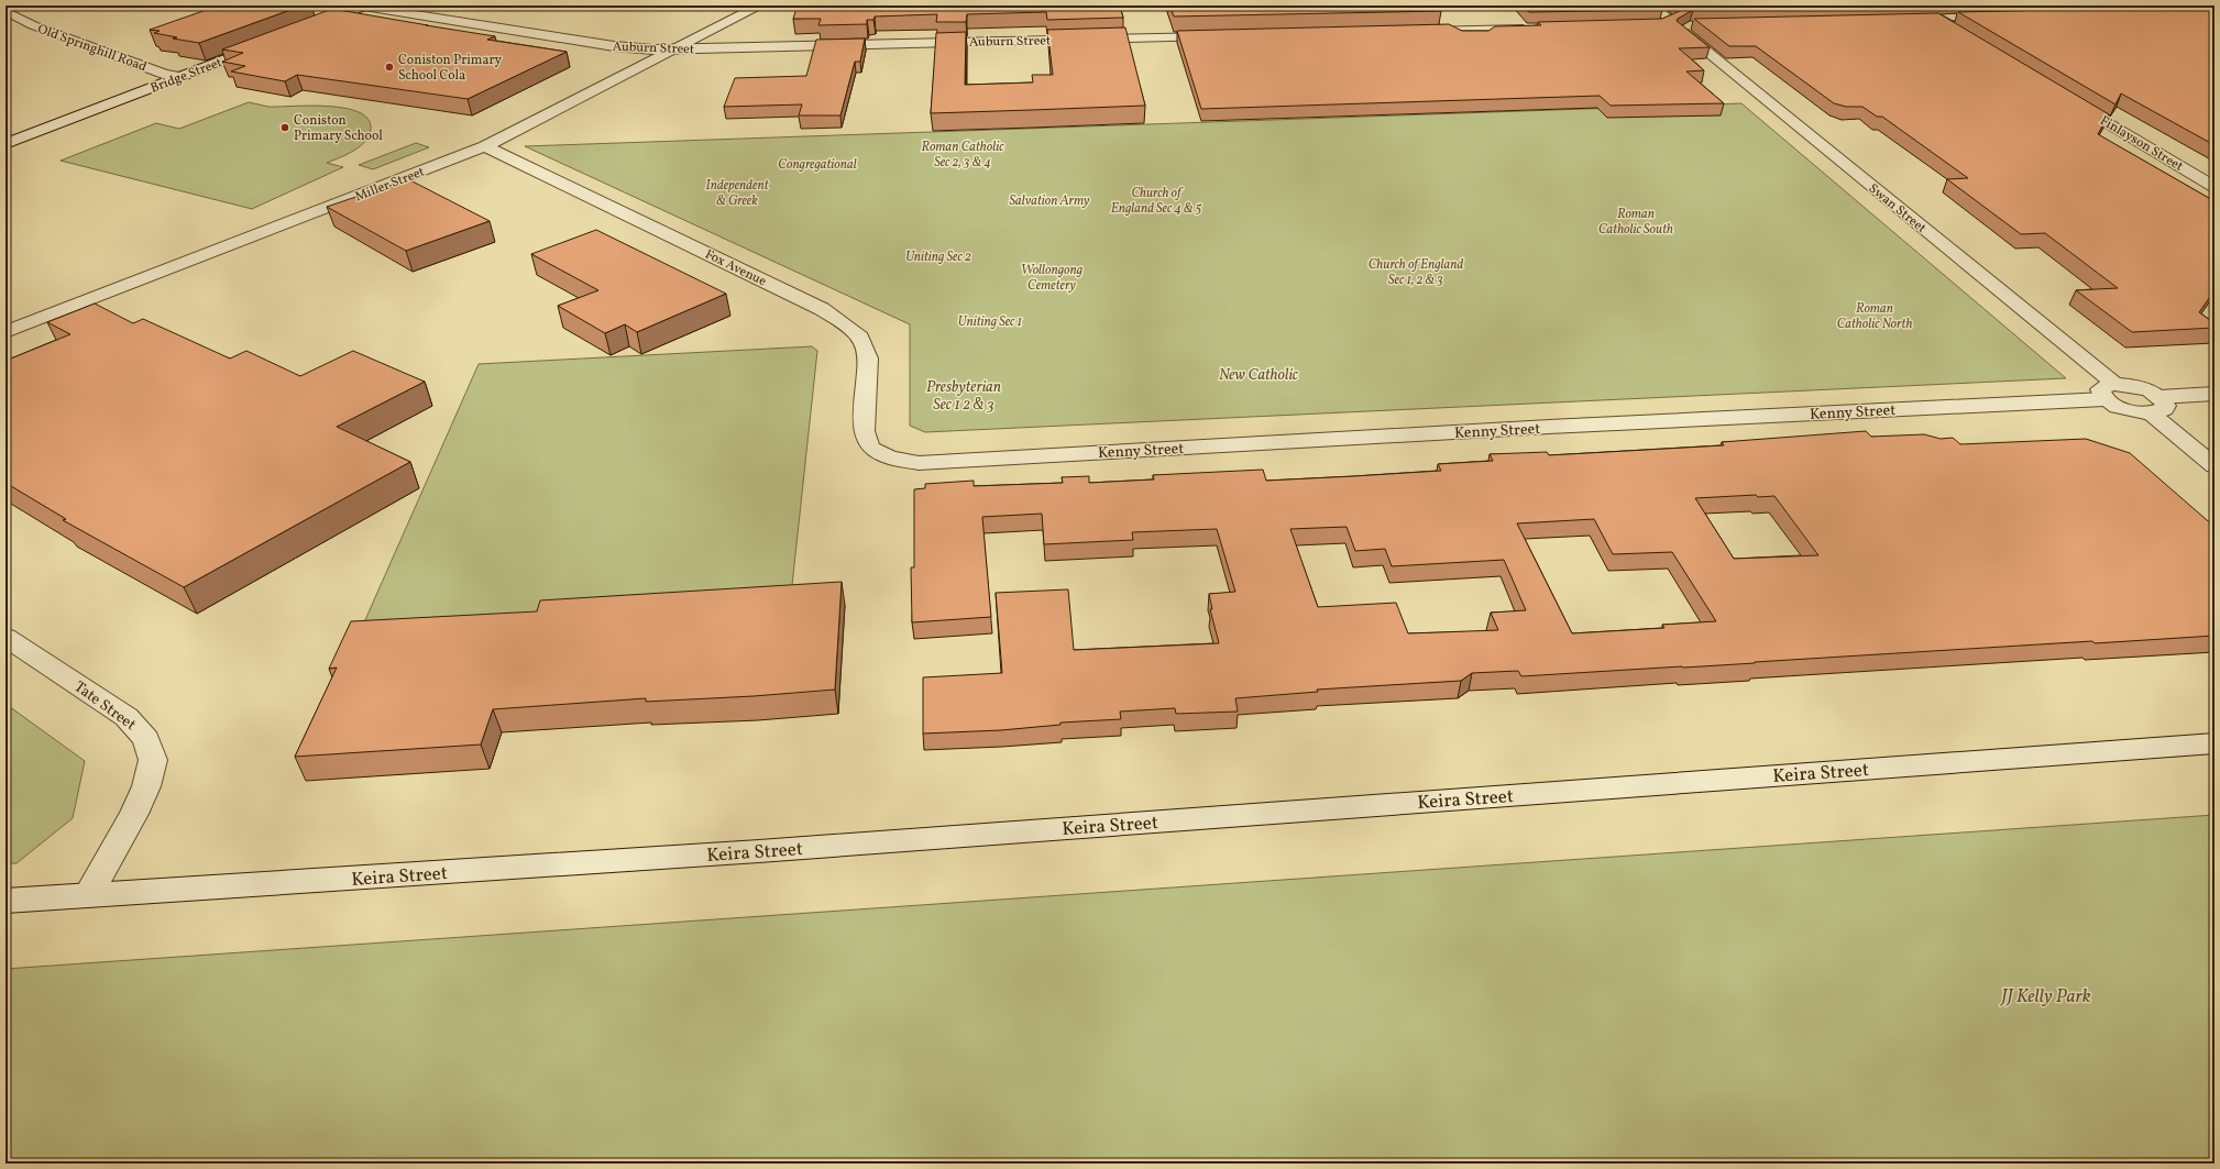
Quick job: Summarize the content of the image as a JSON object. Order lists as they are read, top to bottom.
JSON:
{
  "streets": {
    "street": [
      "Auburn Street",
      "Old Springhill Road",
      "Bridge Street",
      "Finlayson Street",
      "Miller Street",
      "Swan Street",
      "Fox Avenue",
      "Kenny Street",
      "Tate Street",
      "Keira Street"
    ]
  },
  "crossings": [
    ["Auburn Street", "Miller Street"],
    ["Old Springhill Road", "Bridge Street"],
    ["Miller Street", "Fox Avenue"],
    ["Swan Street", "Kenny Street"],
    ["Fox Avenue", "Kenny Street"],
    ["Tate Street", "Keira Street"]
  ],
  "parks": [
    "Roman Catholic Sec 2, 3 & 4",
    "Congregational",
    "Independent & Greek",
    "Church of England Sec 4 & 5",
    "Salvation Army",
    "Roman Catholic South",
    "Uniting Sec 2",
    "Church of England Sec 1, 2 & 3",
    "Wollongong Cemetery",
    "Roman Catholic North",
    "Uniting Sec 1",
    "New Catholic",
    "Presbyterian Sec 1 2 & 3",
    "JJ Kelly Park"
  ],
  "places": ["Coniston Primary School Cola", "Coniston Primary School"]
}
